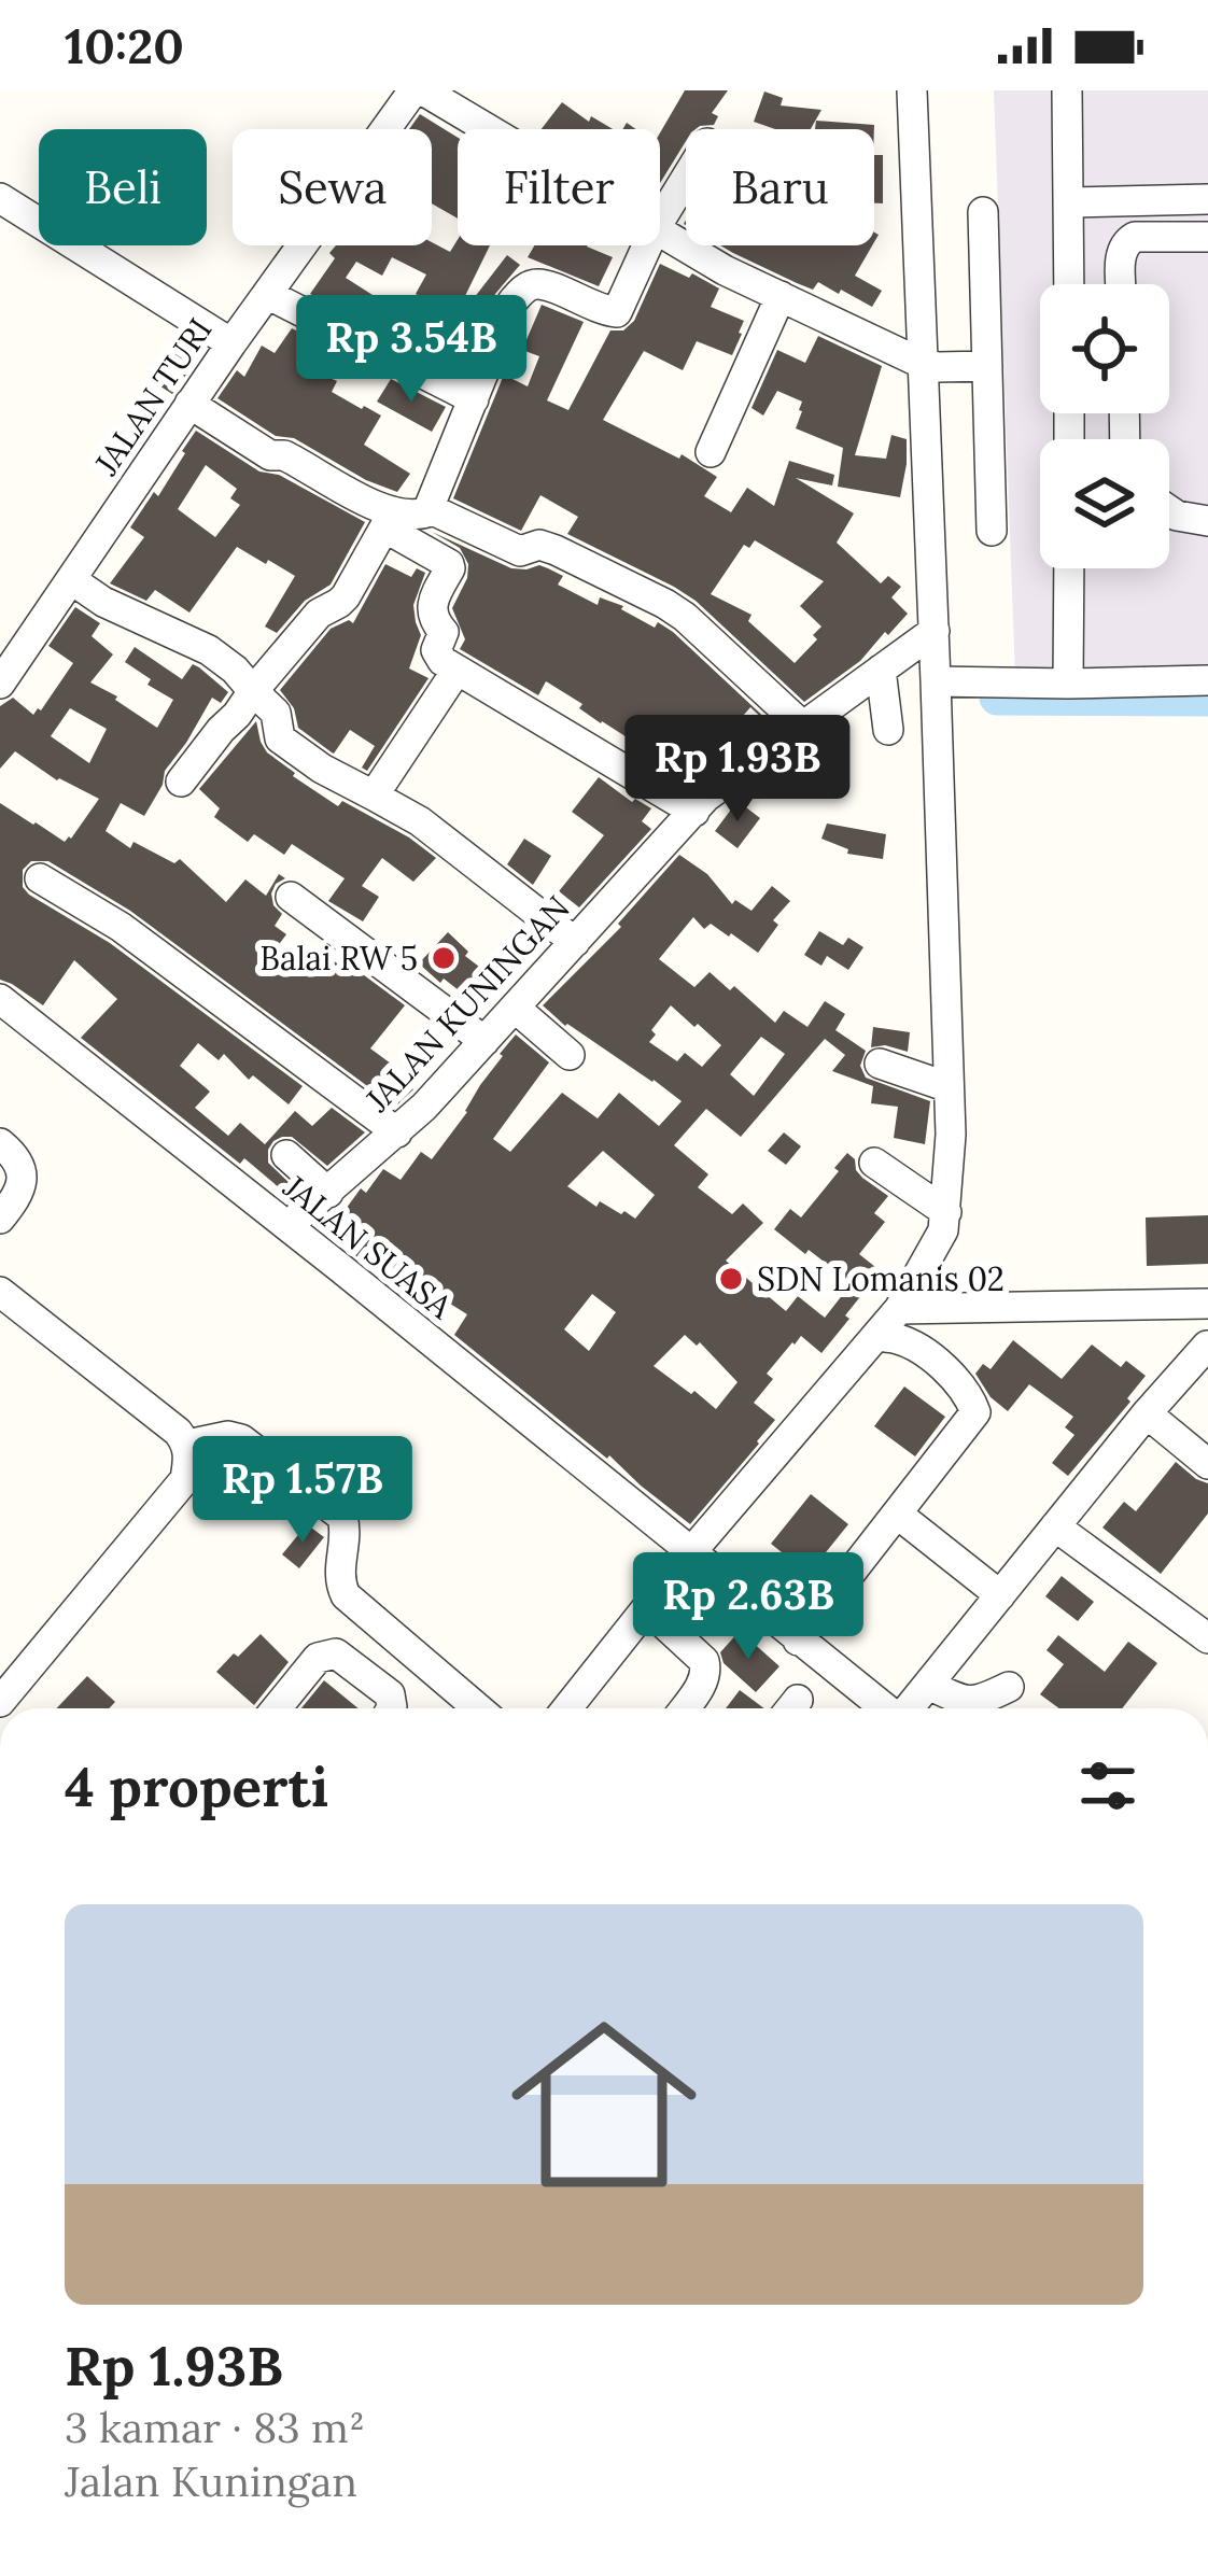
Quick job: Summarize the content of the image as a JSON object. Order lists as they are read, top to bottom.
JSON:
{
  "streets": {
    "street": ["JALAN TURI", "JALAN KUNINGAN", "JALAN SUASA"]
  },
  "crossings": [
    ["JALAN KUNINGAN", "JALAN SUASA"]
  ],
  "places": ["Balai RW 5", "SDN Lomanis 02"],
  "page": {
    "status": "10:20",
    "chip": [
      "Beli",
      "Sewa",
      "Filter",
      "Baru"
    ],
    "price": [
      "Rp 3.54B",
      "Rp 1.93B",
      "Rp 1.57B",
      "Rp 2.63B"
    ],
    "heading": "4 properti",
    "list": [
      {
        "name": "Rp 1.93B",
        "note": "3 kamar · 83 m² · Jalan Kuningan"
      }
    ]
  }
}
